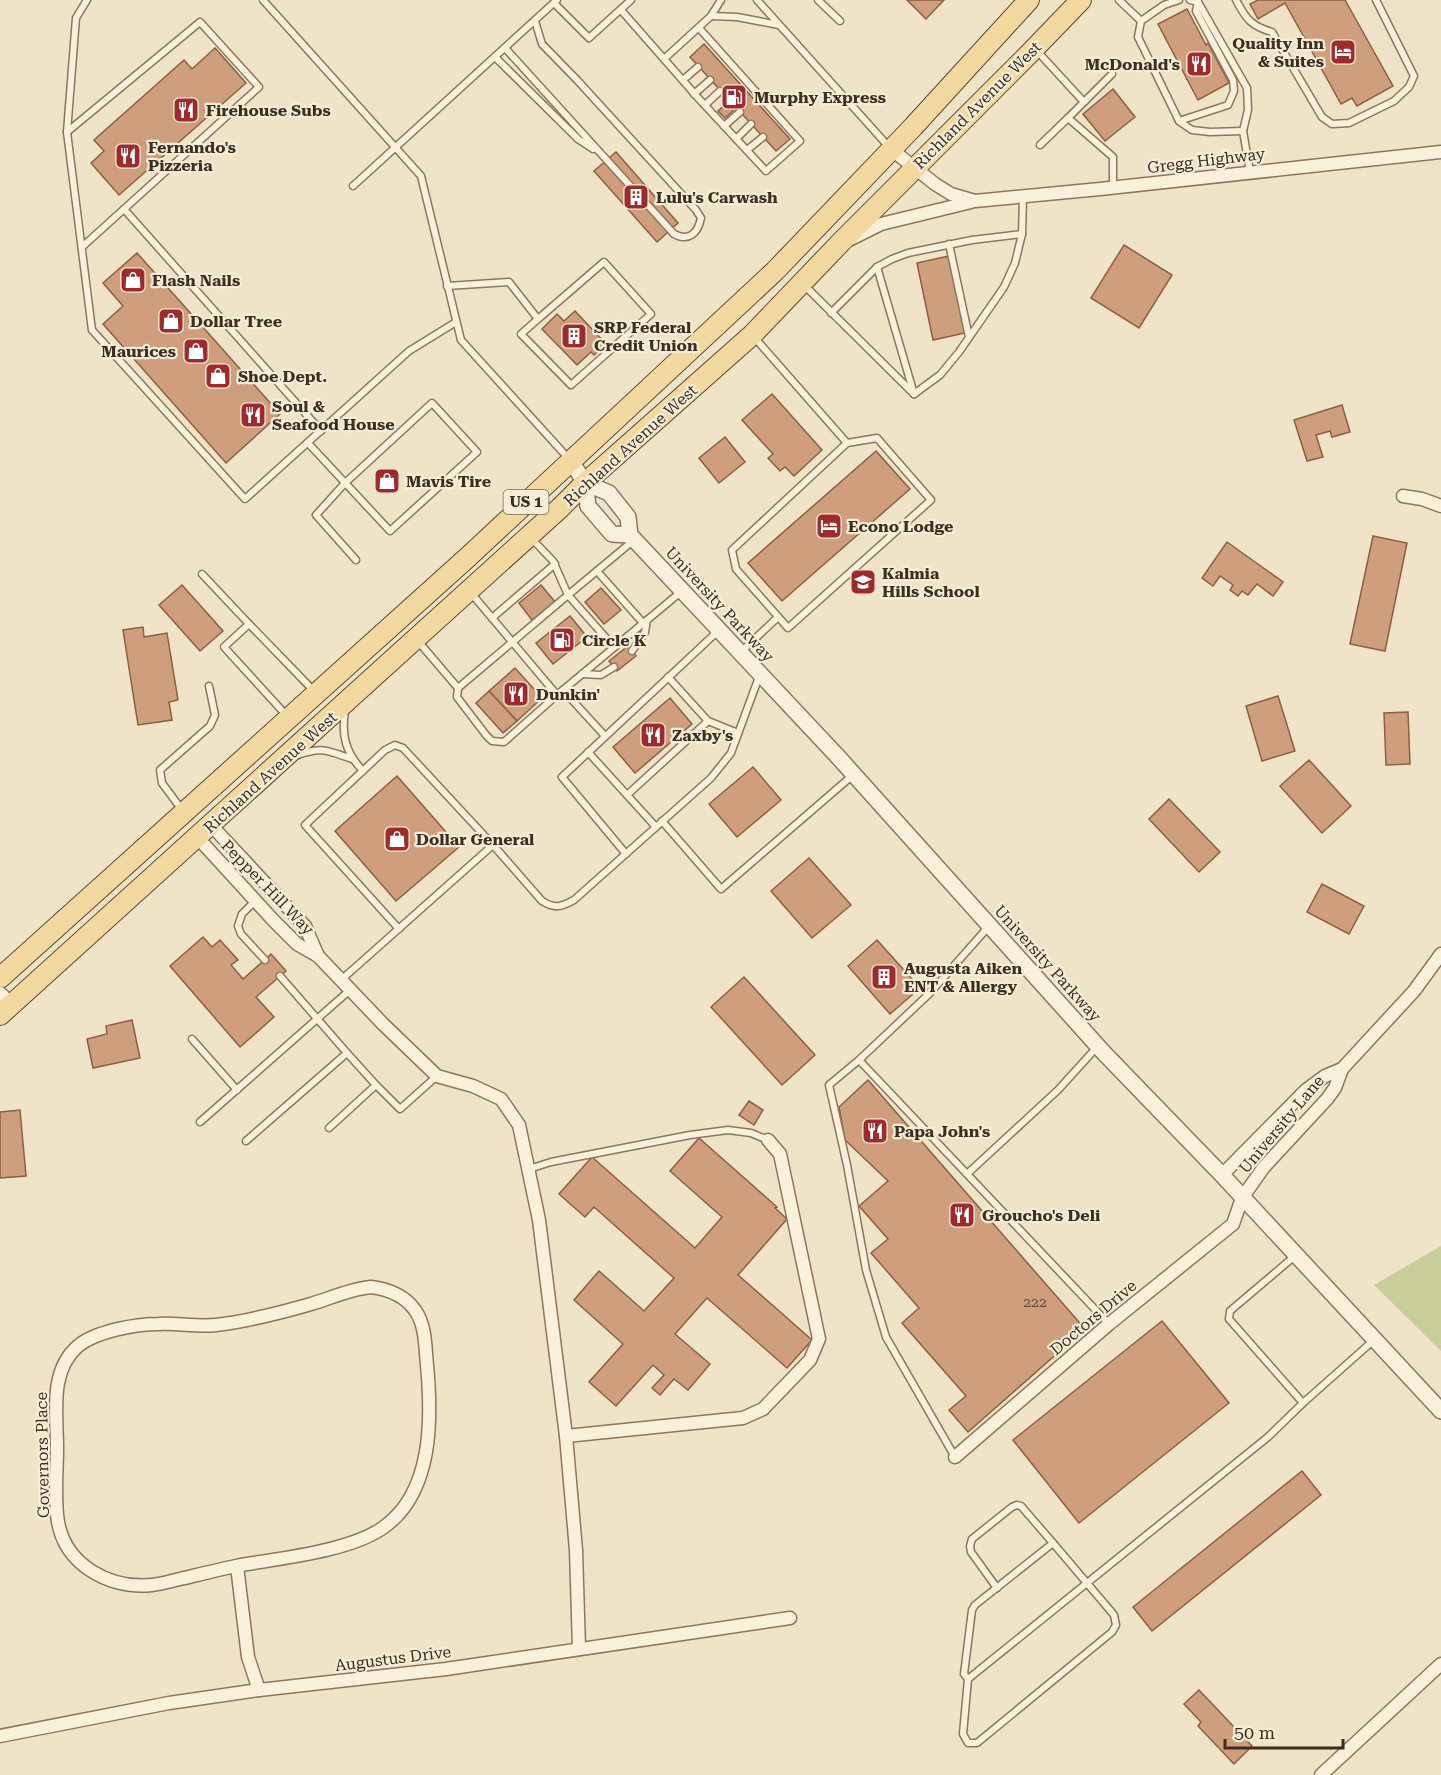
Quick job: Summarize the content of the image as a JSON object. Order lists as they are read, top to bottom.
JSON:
{
  "streets": {
    "main road": ["Richland Avenue West", "US 1"],
    "street": [
      "Gregg Highway",
      "University Parkway",
      "Pepper Hill Way",
      "University Lane",
      "Doctors Drive",
      "Governors Place",
      "Augustus Drive"
    ]
  },
  "crossings": [
    ["Richland Avenue West", "Gregg Highway"],
    ["Richland Avenue West", "University Parkway"],
    ["Richland Avenue West", "Pepper Hill Way"],
    ["University Parkway", "University Lane"],
    ["University Parkway", "Doctors Drive"],
    ["University Lane", "Doctors Drive"]
  ],
  "places": {
    "hotel": ["Quality Inn & Suites", "Econo Lodge"],
    "restaurant": [
      "McDonald's",
      "Firehouse Subs",
      "Fernando's Pizzeria",
      "Soul & Seafood House",
      "Dunkin'",
      "Zaxby's",
      "Papa John's",
      "Groucho's Deli"
    ],
    "fuel station": ["Murphy Express", "Circle K"],
    "building": ["Lulu's Carwash", "SRP Federal Credit Union", "Augusta Aiken ENT & Allergy"],
    "shop": [
      "Flash Nails",
      "Dollar Tree",
      "Maurices",
      "Shoe Dept.",
      "Mavis Tire",
      "Dollar General"
    ],
    "school or university": ["Kalmia Hills School"]
  },
  "house_numbers": ["222"],
  "scale_bar": "50 m"
}
